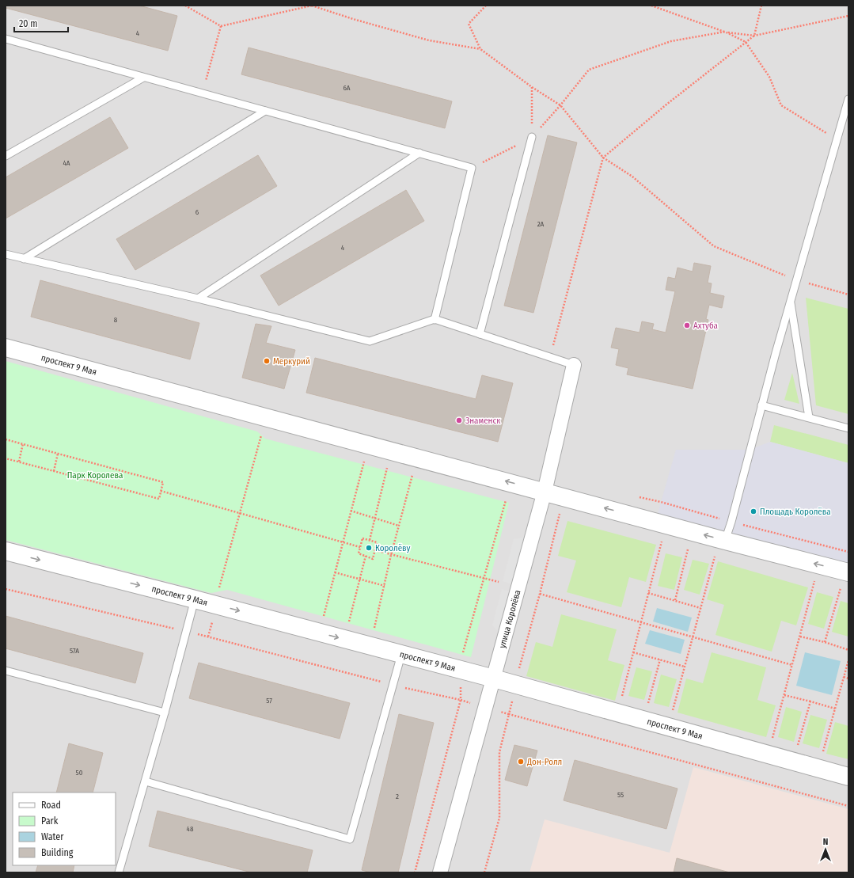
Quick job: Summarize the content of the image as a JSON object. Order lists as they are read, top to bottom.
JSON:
{
  "streets": {
    "street": ["проспект 9 Мая", "улица Королёва"]
  },
  "crossings": [
    ["проспект 9 Мая", "улица Королёва"]
  ],
  "parks": ["Парк Королева"],
  "places": [
    "Ахтуба",
    "Меркурий",
    "Знаменск",
    "Площадь Королёва",
    "Королёву",
    "Дон-Ролл"
  ],
  "house_numbers": [
    "4",
    "6А",
    "4А",
    "6",
    "2А",
    "4",
    "8",
    "57А",
    "57",
    "50",
    "55",
    "2",
    "48"
  ],
  "legend": [
    "Road",
    "Park",
    "Water",
    "Building"
  ],
  "scale_bar": "20 m",
  "north": "top"
}
